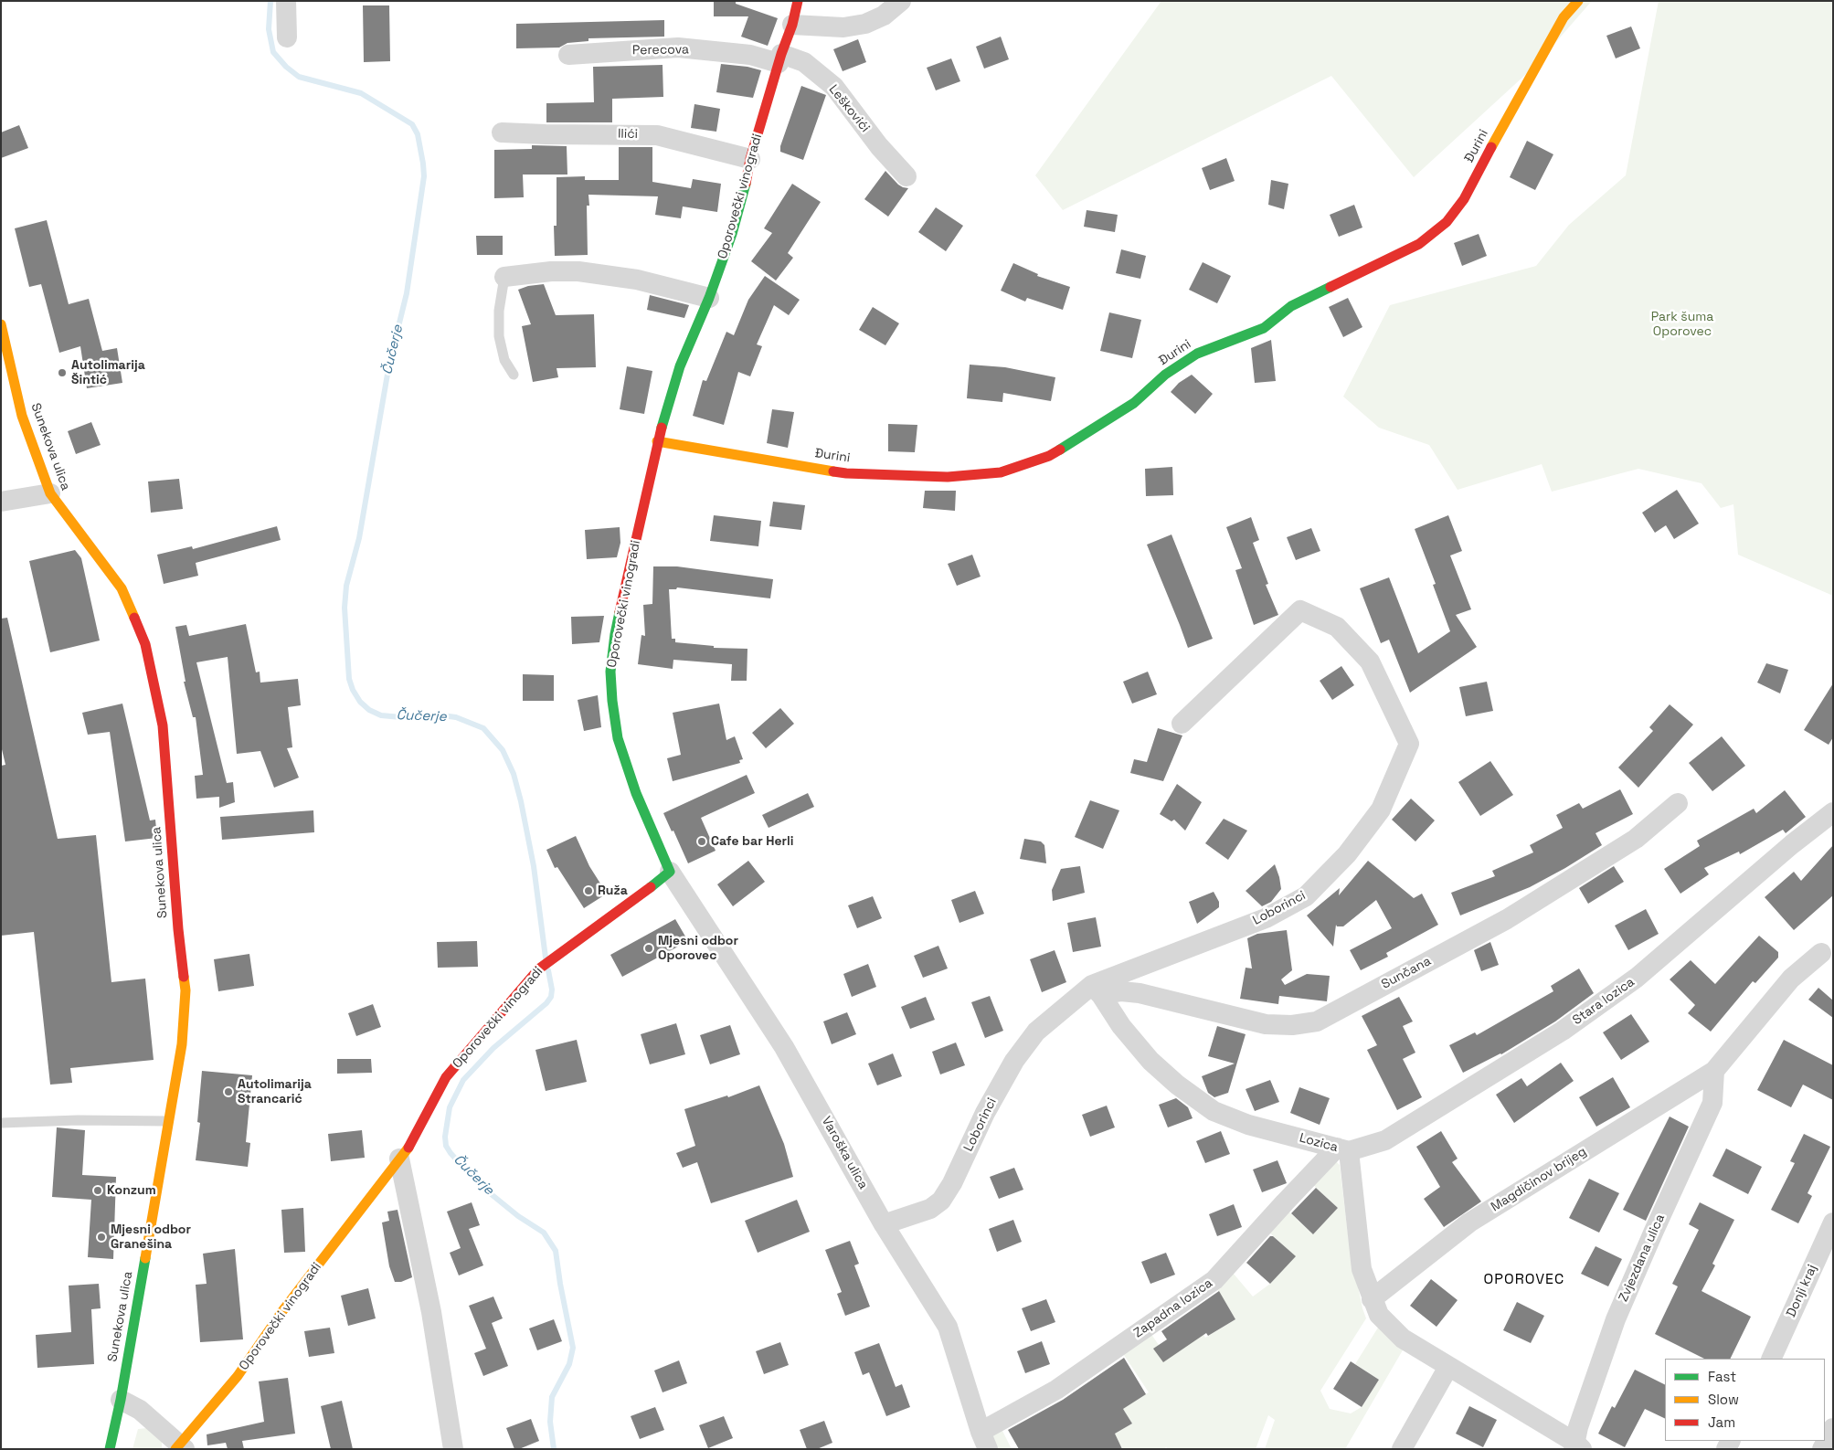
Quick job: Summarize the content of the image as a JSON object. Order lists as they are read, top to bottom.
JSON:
{
  "streets": {
    "street": [
      "Perecova",
      "Leškovići",
      "Ilići",
      "Đurini",
      "Oporovečki vinogradi",
      "Sunekova ulica",
      "Loborinci",
      "Sunčana",
      "Stara lozica",
      "Lozica",
      "Varoška ulica",
      "Magdičinov brijeg",
      "Zvjezdana ulica",
      "Donji kraj",
      "Zapadna lozica"
    ]
  },
  "crossings": [
    ["Perecova", "Leškovići"],
    ["Perecova", "Oporovečki vinogradi"],
    ["Leškovići", "Oporovečki vinogradi"],
    ["Ilići", "Oporovečki vinogradi"],
    ["Đurini", "Oporovečki vinogradi"],
    ["Oporovečki vinogradi", "Sunekova ulica"],
    ["Oporovečki vinogradi", "Varoška ulica"],
    ["Loborinci", "Sunčana"],
    ["Loborinci", "Lozica"],
    ["Loborinci", "Varoška ulica"],
    ["Sunčana", "Lozica"],
    ["Stara lozica", "Lozica"],
    ["Stara lozica", "Zapadna lozica"],
    ["Lozica", "Magdičinov brijeg"],
    ["Lozica", "Zvjezdana ulica"],
    ["Lozica", "Zapadna lozica"],
    ["Varoška ulica", "Zapadna lozica"],
    ["Magdičinov brijeg", "Zvjezdana ulica"]
  ],
  "districts": ["OPOROVEC"],
  "water": ["Čučerje"],
  "parks": ["Park šuma Oporovec"],
  "places": [
    "Autolimarija Šintić",
    "Cafe bar Herli",
    "Ruža",
    "Mjesni odbor Oporovec",
    "Autolimarija Strancarić",
    "Konzum",
    "Mjesni odbor Granešina"
  ],
  "legend": ["Fast", "Slow", "Jam"]
}
